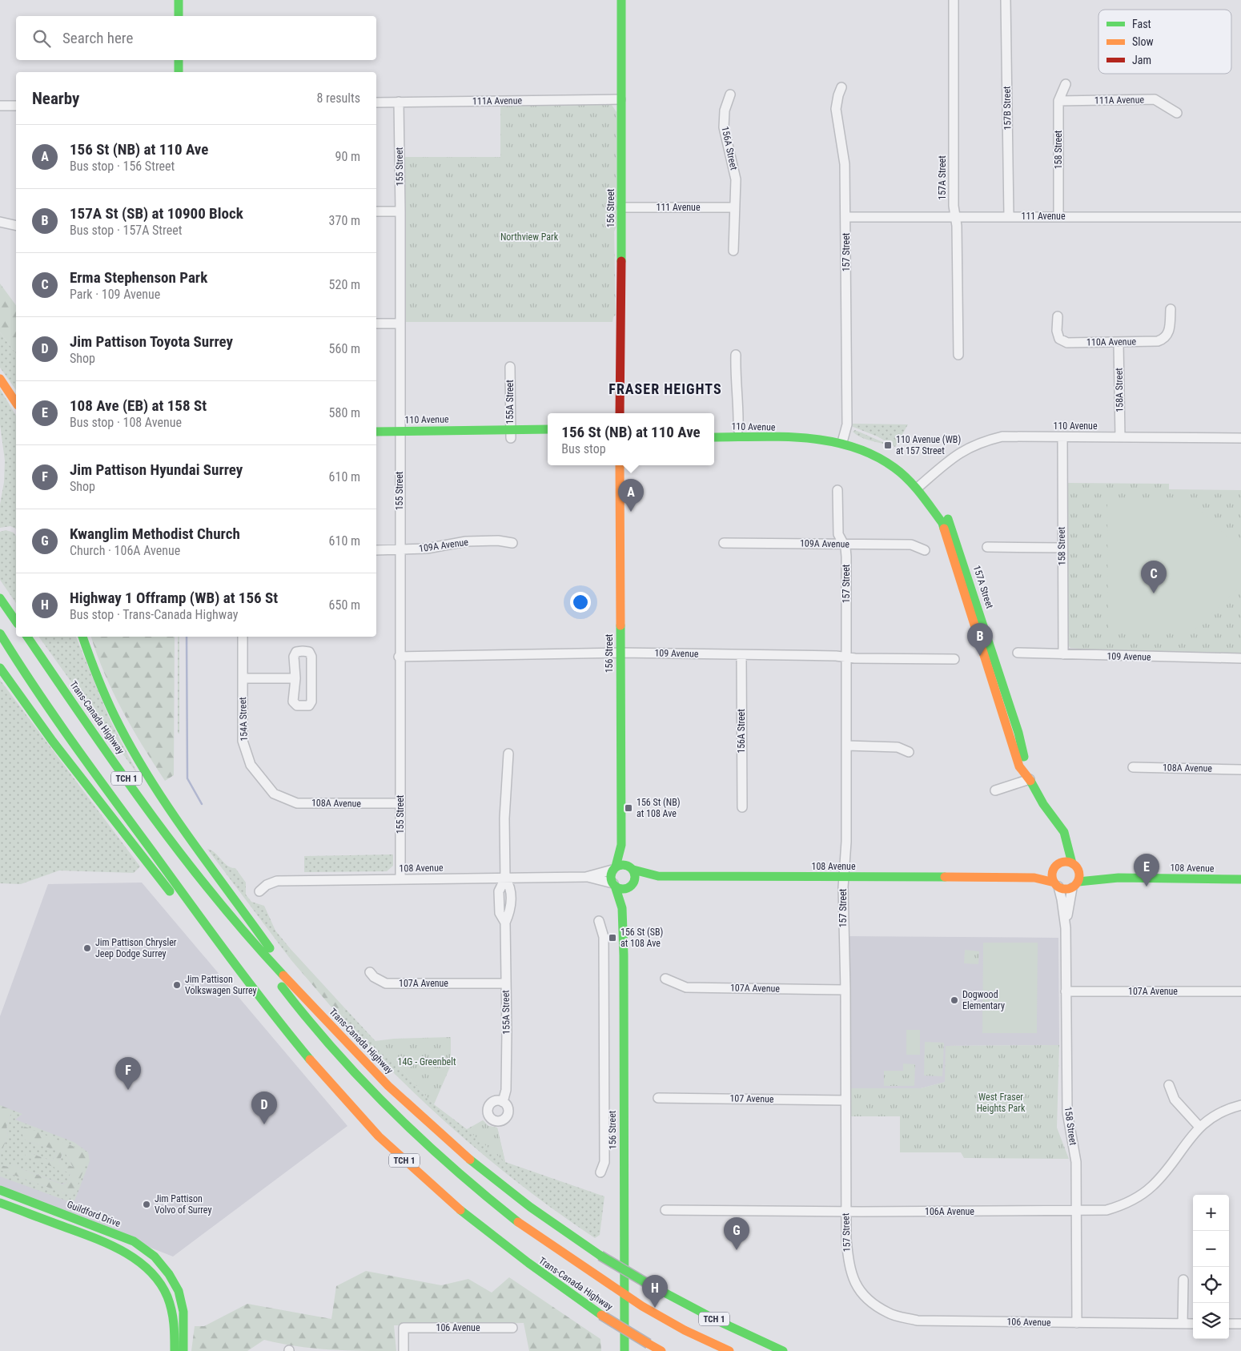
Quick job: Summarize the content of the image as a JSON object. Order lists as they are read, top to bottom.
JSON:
{
  "streets": {
    "main road": [
      "157A Street",
      "156 Street",
      "110 Avenue",
      "Trans-Canada Highway",
      "TCH 1",
      "108 Avenue",
      "Guildford Drive"
    ],
    "street": [
      "111A Avenue",
      "157B Street",
      "156A Street",
      "158 Street",
      "155 Street",
      "111 Avenue",
      "157 Street",
      "110A Avenue",
      "158A Street",
      "155A Street",
      "109A Avenue",
      "109 Avenue",
      "154A Street",
      "108A Avenue",
      "107A Avenue",
      "107 Avenue",
      "106A Avenue",
      "106 Avenue"
    ]
  },
  "crossings": [
    ["111A Avenue", "158 Street"],
    ["111A Avenue", "155 Street"],
    ["111A Avenue", "156 Street"],
    ["157B Street", "111 Avenue"],
    ["156A Street", "111 Avenue"],
    ["156A Street", "109 Avenue"],
    ["158 Street", "157A Street"],
    ["158 Street", "111 Avenue"],
    ["158 Street", "110 Avenue"],
    ["158 Street", "109 Avenue"],
    ["158 Street", "108 Avenue"],
    ["158 Street", "107A Avenue"],
    ["158 Street", "106A Avenue"],
    ["158 Street", "106 Avenue"],
    ["155 Street", "110 Avenue"],
    ["155 Street", "109A Avenue"],
    ["155 Street", "109 Avenue"],
    ["155 Street", "108A Avenue"],
    ["155 Street", "108 Avenue"],
    ["157A Street", "111 Avenue"],
    ["157A Street", "110 Avenue"],
    ["157A Street", "108 Avenue"],
    ["111 Avenue", "156 Street"],
    ["111 Avenue", "157 Street"],
    ["156 Street", "109 Avenue"],
    ["156 Street", "108 Avenue"],
    ["157 Street", "110 Avenue"],
    ["157 Street", "109A Avenue"],
    ["157 Street", "109 Avenue"],
    ["157 Street", "108 Avenue"],
    ["157 Street", "107A Avenue"],
    ["157 Street", "107 Avenue"],
    ["157 Street", "106A Avenue"],
    ["157 Street", "106 Avenue"],
    ["110A Avenue", "158A Street"],
    ["158A Street", "110 Avenue"],
    ["155A Street", "110 Avenue"],
    ["155A Street", "108 Avenue"],
    ["155A Street", "107A Avenue"],
    ["154A Street", "108A Avenue"]
  ],
  "districts": ["FRASER HEIGHTS"],
  "parks": ["Northview Park", "14G - Greenbelt", "West Fraser Heights Park"],
  "places": {
    "transit": ["110 Avenue (WB) at 157 Street", "156 St (NB) at 108 Ave", "156 St (SB) at 108 Ave"],
    "other": [
      "Jim Pattison Chrysler Jeep Dodge Surrey",
      "Jim Pattison Volkswagen Surrey",
      "Dogwood Elementary",
      "Jim Pattison Volvo of Surrey"
    ]
  },
  "legend": ["Fast", "Slow", "Jam"],
  "page": {
    "search": "Search here",
    "heading": ["Nearby", "8 results"],
    "list": [
      {
        "mark": "A",
        "name": "156 St (NB) at 110 Ave",
        "note": "Bus stop · 156 Street",
        "value": "90 m"
      },
      {
        "mark": "B",
        "name": "157A St (SB) at 10900 Block",
        "note": "Bus stop · 157A Street",
        "value": "370 m"
      },
      {
        "mark": "C",
        "name": "Erma Stephenson Park",
        "note": "Park · 109 Avenue",
        "value": "520 m"
      },
      {
        "mark": "D",
        "name": "Jim Pattison Toyota Surrey",
        "note": "Shop",
        "value": "560 m"
      },
      {
        "mark": "E",
        "name": "108 Ave (EB) at 158 St",
        "note": "Bus stop · 108 Avenue",
        "value": "580 m"
      },
      {
        "mark": "F",
        "name": "Jim Pattison Hyundai Surrey",
        "note": "Shop",
        "value": "610 m"
      },
      {
        "mark": "G",
        "name": "Kwanglim Methodist Church",
        "note": "Church · 106A Avenue",
        "value": "610 m"
      },
      {
        "mark": "H",
        "name": "Highway 1 Offramp (WB) at 156 St",
        "note": "Bus stop · Trans-Canada Highway",
        "value": "650 m"
      }
    ],
    "popup": ["156 St (NB) at 110 Ave", "Bus stop"],
    "pins": [
      "A",
      "C",
      "B",
      "E",
      "F",
      "D",
      "G",
      "H"
    ],
    "map_buttons": ["+", "−"]
  }
}
